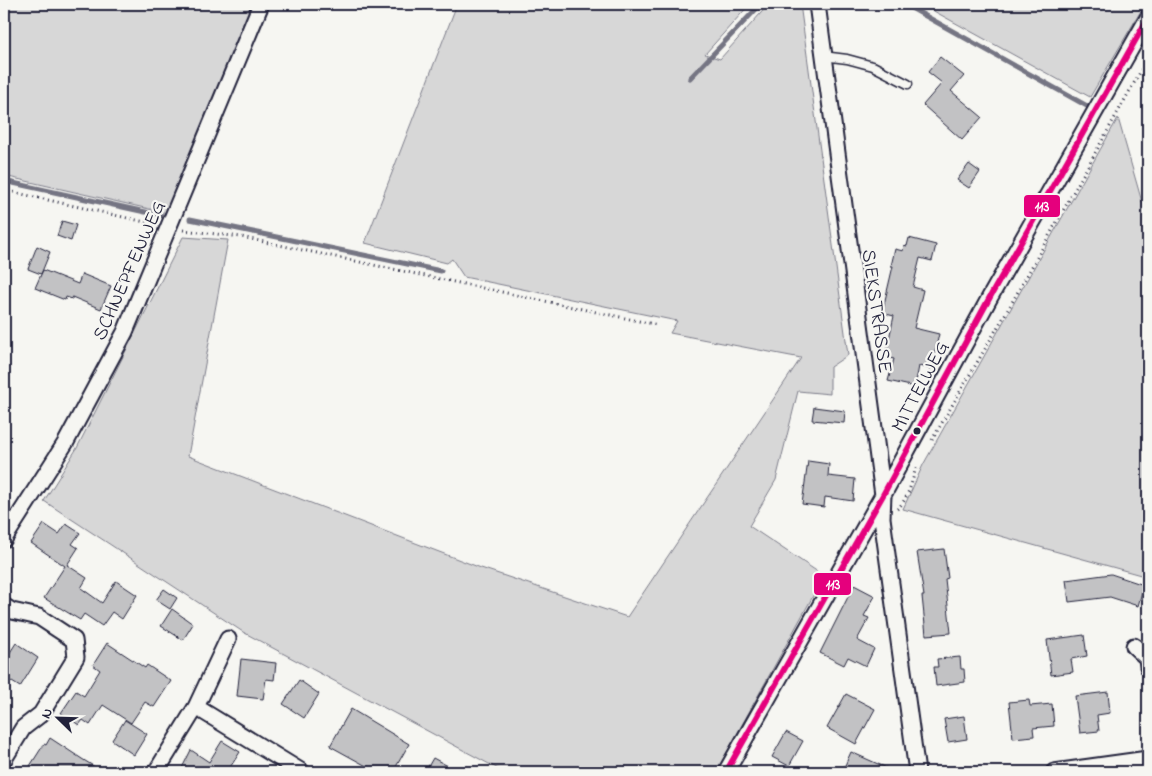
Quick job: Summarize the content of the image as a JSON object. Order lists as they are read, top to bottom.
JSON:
{
  "streets": {
    "street": ["SCHNEPFENWEG", "SIEKSTRASSE", "MITTELWEG"]
  },
  "crossings": [
    ["SIEKSTRASSE", "MITTELWEG"]
  ],
  "lines": ["transit line 113"],
  "north": "top left"
}
